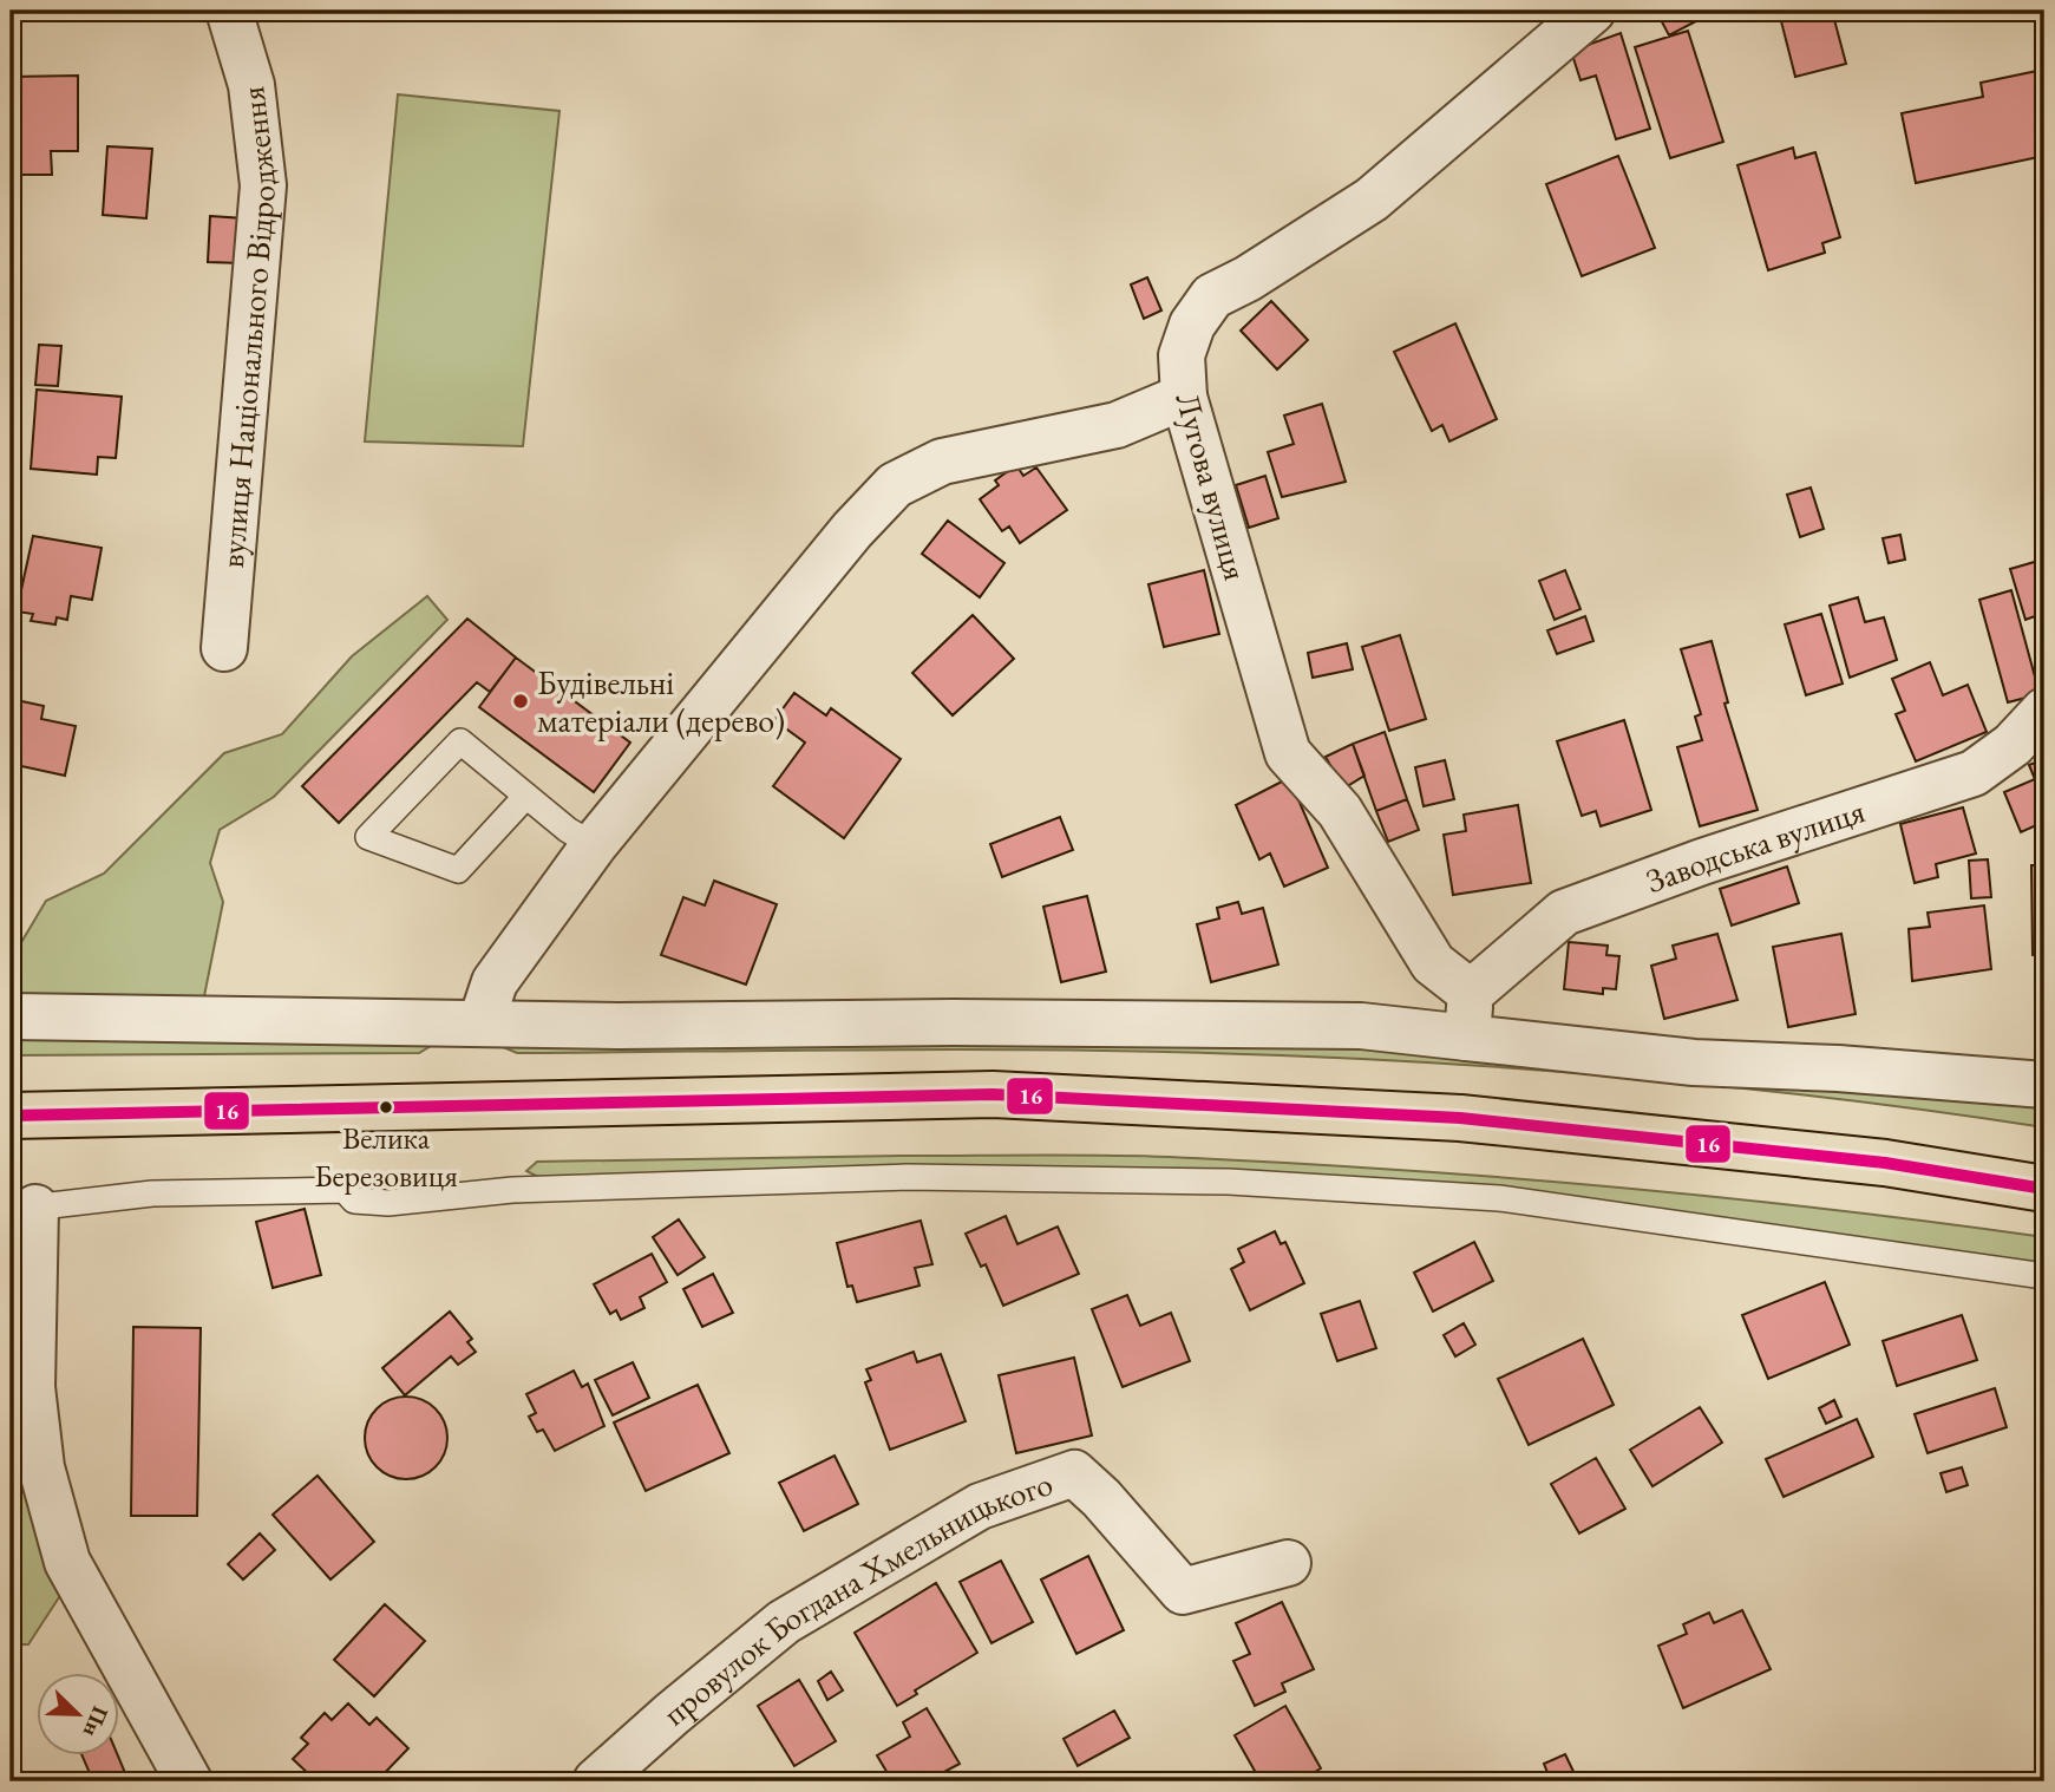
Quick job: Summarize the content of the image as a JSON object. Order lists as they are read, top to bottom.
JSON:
{
  "streets": {
    "street": [
      "вулиця Національного Відродження",
      "Лугова вулиця",
      "Заводська вулиця",
      "провулок Богдана Хмельницького"
    ]
  },
  "crossings": [
    ["Лугова вулиця", "Заводська вулиця"]
  ],
  "places": ["Будівельні матеріали (дерево)", "Велика Березовиця"],
  "lines": ["transit line 16"],
  "north": "bottom right"
}
